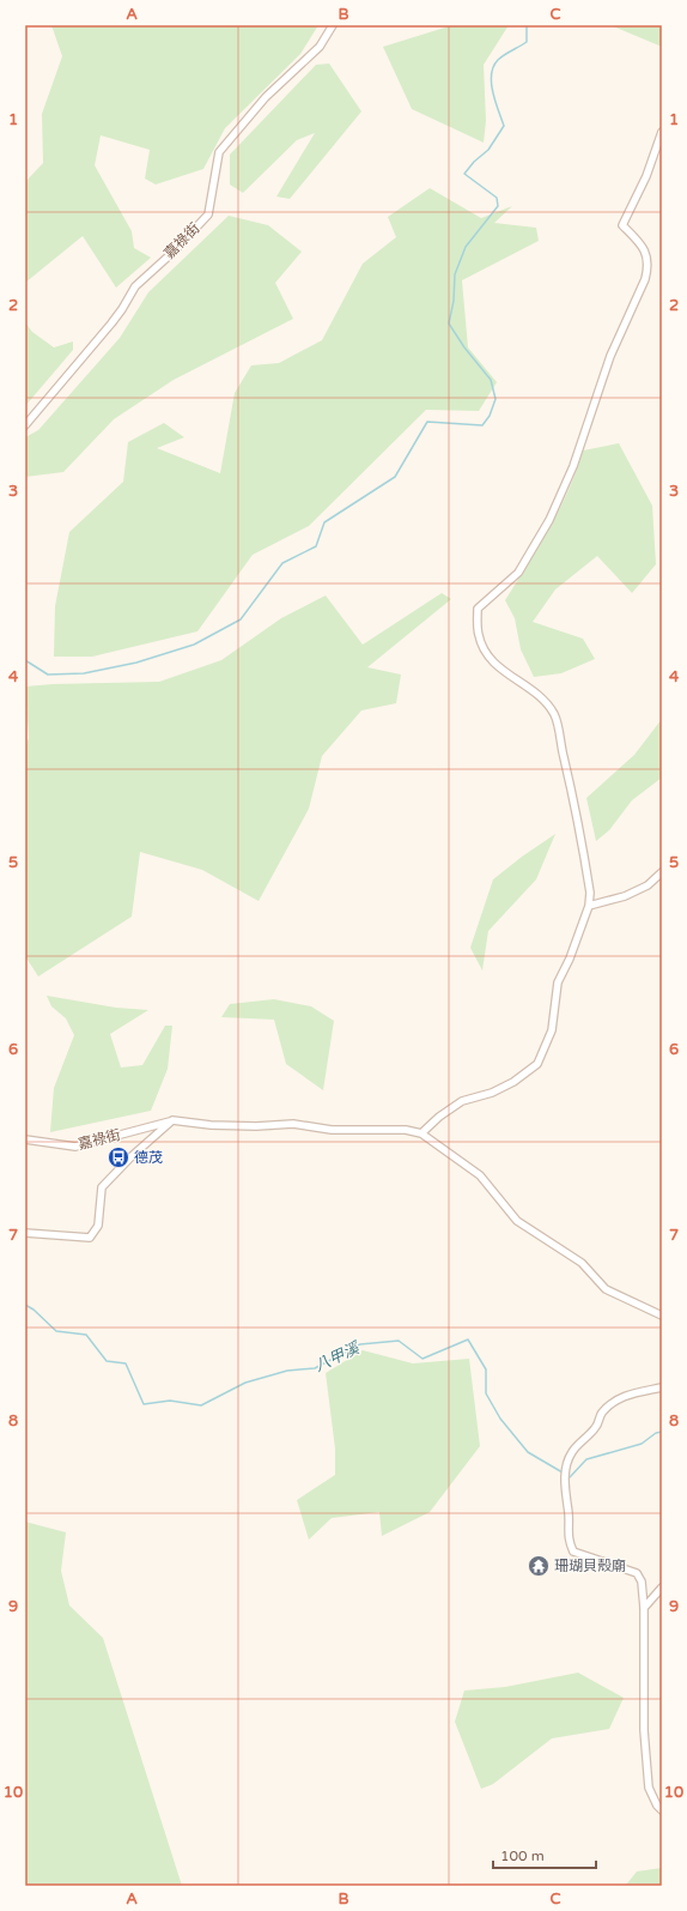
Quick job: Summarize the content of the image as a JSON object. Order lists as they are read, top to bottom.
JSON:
{
  "streets": {
    "street": ["嘉祿街"]
  },
  "water": ["八甲溪"],
  "places": {
    "bus stop": ["德茂"],
    "temple": ["珊瑚貝殼廟"]
  },
  "scale_bar": "100 m",
  "grid": {
    "columns": ["A", "B", "C"],
    "rows": [
      "1",
      "2",
      "3",
      "4",
      "5",
      "6",
      "7",
      "8",
      "9",
      "10"
    ]
  }
}
